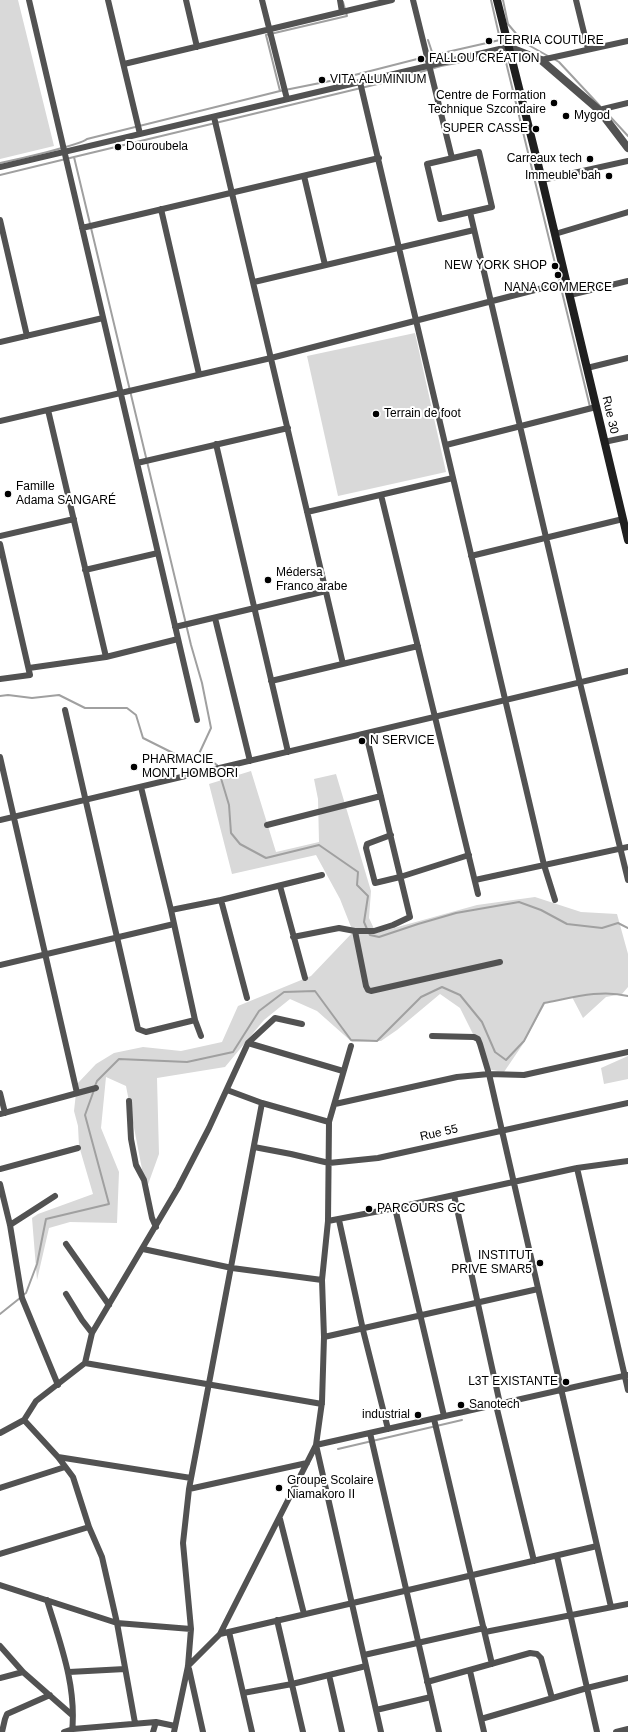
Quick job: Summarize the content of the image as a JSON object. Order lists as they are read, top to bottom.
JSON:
{
  "streets": {
    "main road": ["Rue 30"],
    "street": ["Rue 55"]
  },
  "places": [
    "TERRIA COUTURE",
    "FALLOU CRÉATION",
    "VITA ALUMINIUM",
    "Centre de Formation Technique Szcondaire",
    "Mygod",
    "SUPER CASSE",
    "Douroubela",
    "Carreaux tech",
    "Immeuble bah",
    "NEW YORK SHOP",
    "NANA COMMERCE",
    "Terrain de foot",
    "Famille Adama SANGARÉ",
    "Médersa Franco arabe",
    "N SERVICE",
    "PHARMACIE MONT HOMBORI",
    "PARCOURS GC",
    "INSTITUT PRIVE SMAR5",
    "L3T EXISTANTE",
    "Sanotech",
    "industrial",
    "Groupe Scolaire Niamakoro II"
  ]
}
